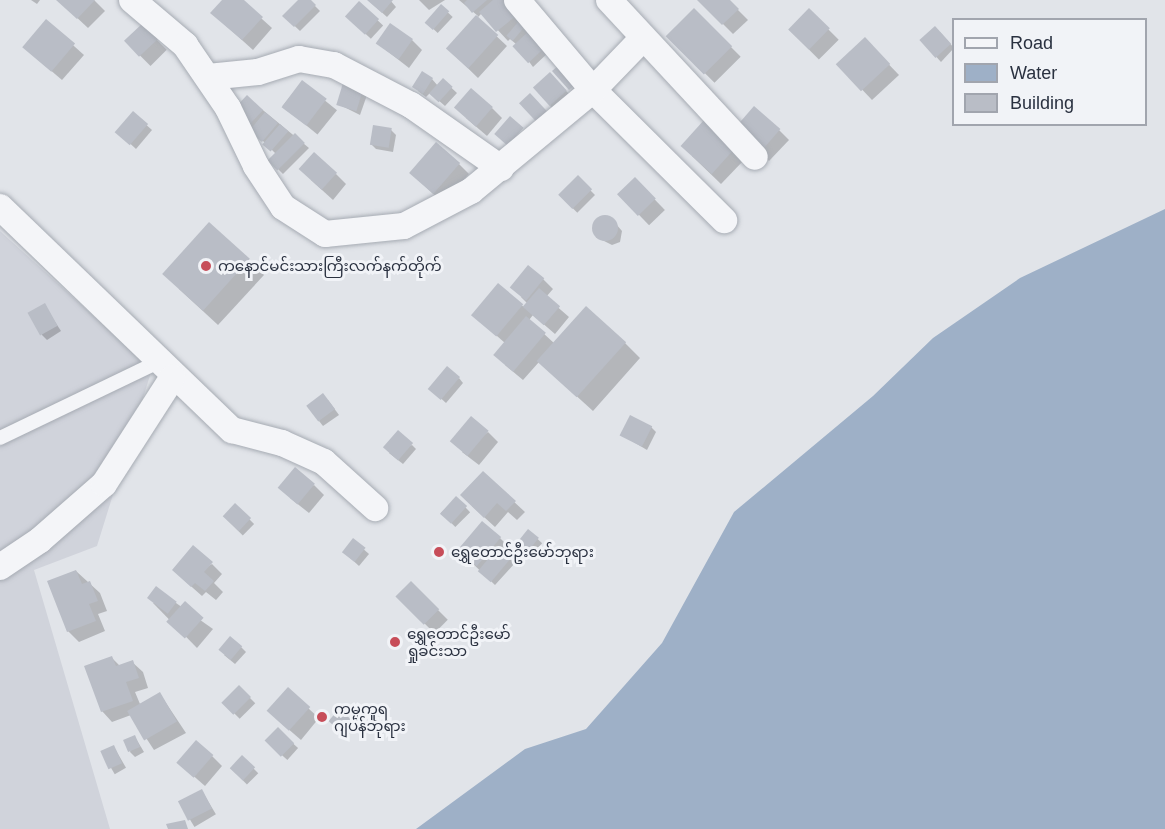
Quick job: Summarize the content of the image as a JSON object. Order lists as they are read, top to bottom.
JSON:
{
  "places": [
    "ကနောင်မင်းသားကြီးလက်နက်တိုက်",
    "ရွှေတောင်ဦးမော်ဘုရား",
    "ရွှေတောင်ဦးမော် ရှုခင်းသာ",
    "ကမ္မကူရ ဂျပန်ဘုရား"
  ],
  "legend": ["Road", "Water", "Building"]
}
